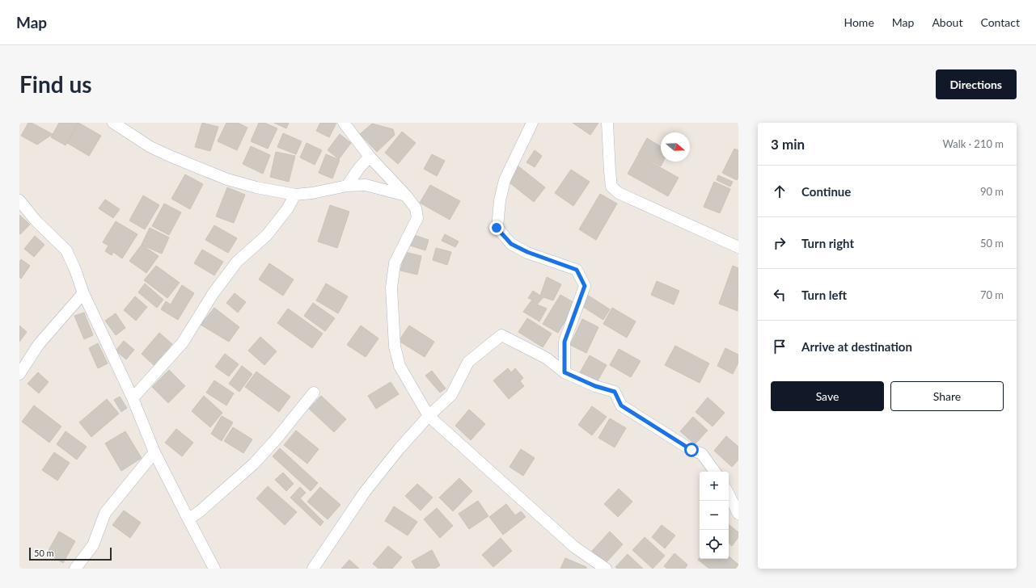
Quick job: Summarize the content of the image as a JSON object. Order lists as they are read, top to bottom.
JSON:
{
  "scale_bar": "50 m",
  "north": "right",
  "page": {
    "header": "Map",
    "nav": [
      "Home",
      "Map",
      "About",
      "Contact"
    ],
    "buttons": [
      "Directions",
      ["Save", "Share"]
    ],
    "title": "Find us",
    "heading": ["3 min", "Walk · 210 m"],
    "list": [
      ["Continue", "90 m"],
      ["Turn right", "50 m"],
      ["Turn left", "70 m"],
      "Arrive at destination"
    ],
    "map_buttons": ["+", "−"],
    "scale": "50 m"
  }
}
